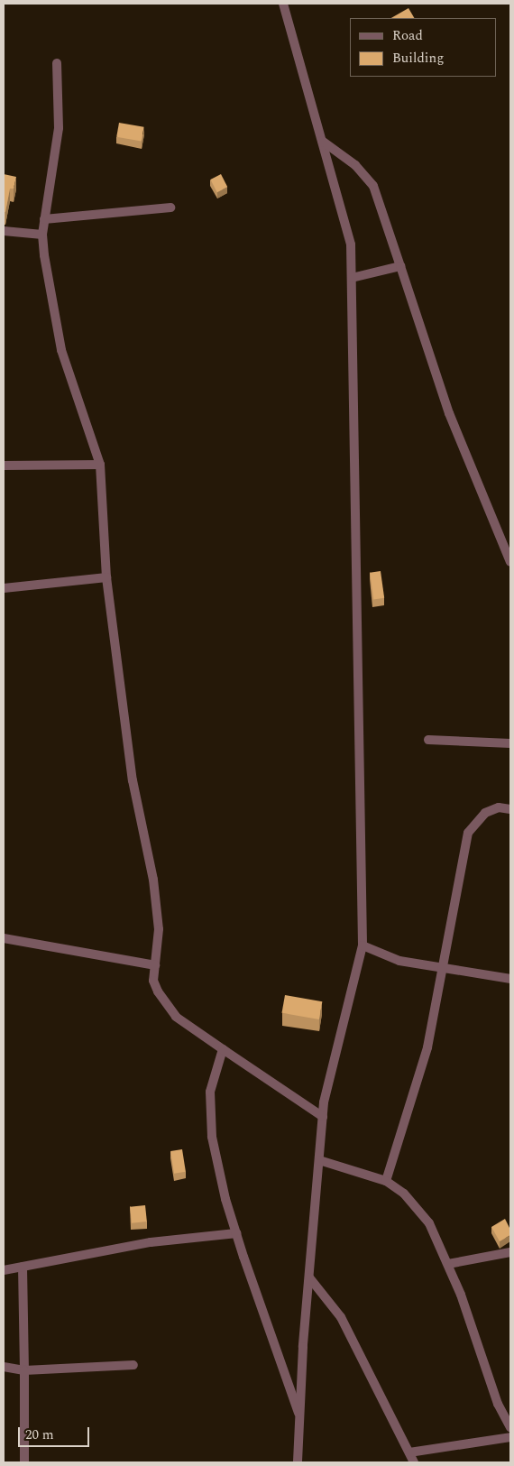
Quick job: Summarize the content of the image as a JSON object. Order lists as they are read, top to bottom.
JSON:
{
  "legend": ["Road", "Building"],
  "scale_bar": "20 m"
}
